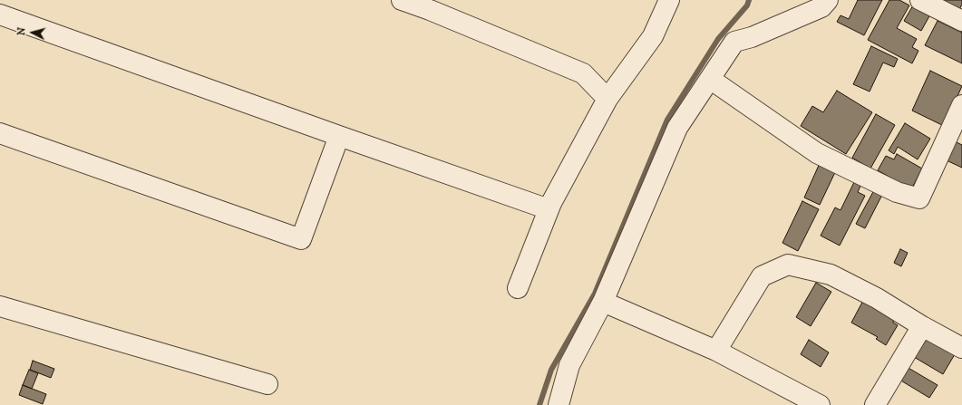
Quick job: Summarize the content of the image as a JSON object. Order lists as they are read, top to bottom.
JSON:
{
  "north": "left"
}
